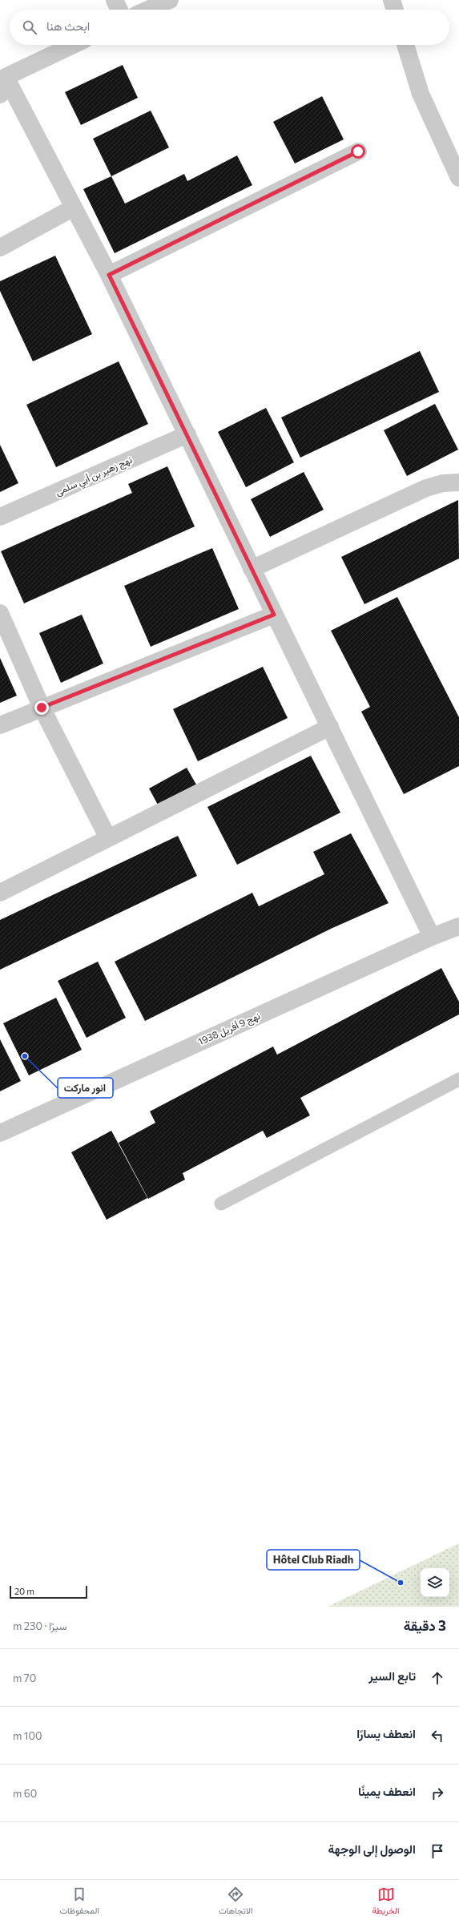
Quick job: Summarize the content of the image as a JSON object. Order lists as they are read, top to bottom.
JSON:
{
  "streets": {
    "street": ["نهج زهير بن أبي سلمى", "نهج 9 أفريل 1938"]
  },
  "places": ["انور ماركت", "Hôtel Club Riadh"],
  "scale_bar": "20 m",
  "page": {
    "search": "ابحث هنا",
    "scale": "20 m",
    "heading": ["3 دقيقة", "سيرًا · 230 m"],
    "list": [
      ["تابع السير", "70 m"],
      ["انعطف يسارًا", "100 m"],
      ["انعطف يمينًا", "60 m"],
      "الوصول إلى الوجهة"
    ],
    "nav": ["الخريطة", "الاتجاهات", "المحفوظات"]
  }
}
